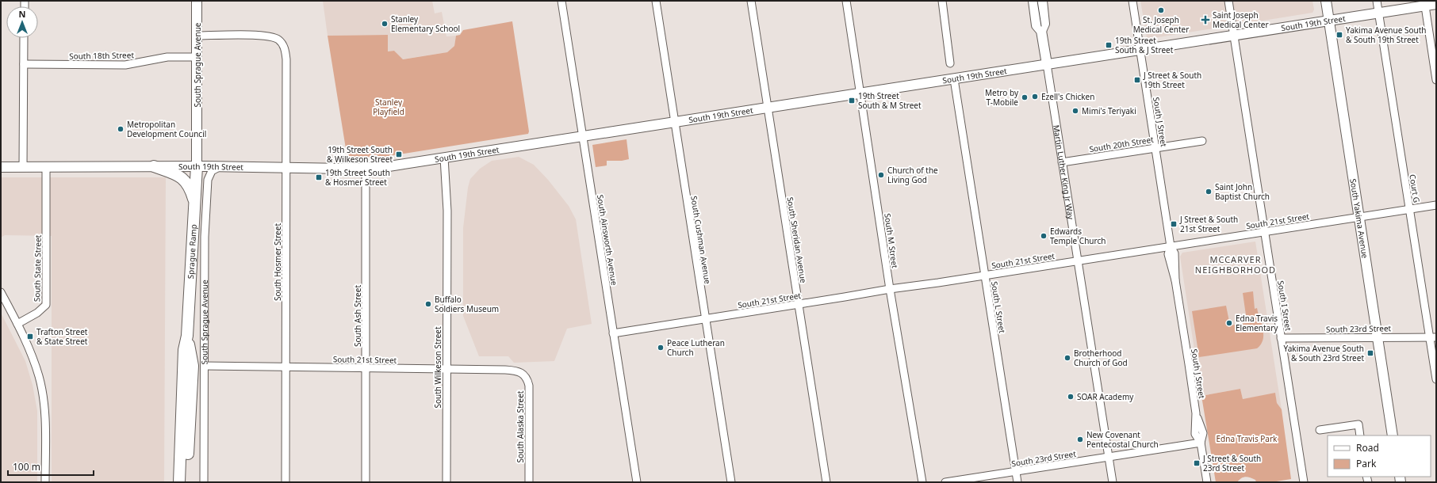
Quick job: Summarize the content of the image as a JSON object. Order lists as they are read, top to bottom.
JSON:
{
  "streets": {
    "highway": ["Sprague Ramp"],
    "main road": [
      "South 19th Street",
      "South Sprague Avenue",
      "Martin Luther King Jr Way",
      "South Yakima Avenue"
    ],
    "street": [
      "South 18th Street",
      "South J Street",
      "South 20th Street",
      "Court G",
      "South 21st Street",
      "South Ainsworth Avenue",
      "South Cushman Avenue",
      "South Sheridan Avenue",
      "South M Street",
      "South Hosmer Street",
      "South State Street",
      "South I Street",
      "South L Street",
      "South Ash Street",
      "South 23rd Street",
      "South Wilkeson Street",
      "South Alaska Street"
    ]
  },
  "crossings": [
    ["South 19th Street", "South Sprague Avenue"],
    ["South 19th Street", "South J Street"],
    ["South 19th Street", "Martin Luther King Jr Way"],
    ["South 19th Street", "Court G"],
    ["South 19th Street", "South Yakima Avenue"],
    ["South 19th Street", "South Ainsworth Avenue"],
    ["South 19th Street", "South Cushman Avenue"],
    ["South 19th Street", "South Sheridan Avenue"],
    ["South 19th Street", "South M Street"],
    ["South 19th Street", "Sprague Ramp"],
    ["South 19th Street", "South Hosmer Street"],
    ["South 19th Street", "South State Street"],
    ["South 19th Street", "South I Street"],
    ["South 19th Street", "South L Street"],
    ["South 19th Street", "South Ash Street"],
    ["South 19th Street", "South Wilkeson Street"],
    ["South 18th Street", "South Sprague Avenue"],
    ["South Sprague Avenue", "South 21st Street"],
    ["South Sprague Avenue", "Sprague Ramp"],
    ["South Sprague Avenue", "South Hosmer Street"],
    ["South J Street", "South 20th Street"],
    ["South J Street", "South 21st Street"],
    ["South J Street", "South 23rd Street"],
    ["South 20th Street", "Martin Luther King Jr Way"],
    ["Martin Luther King Jr Way", "South 21st Street"],
    ["Martin Luther King Jr Way", "South 23rd Street"],
    ["Court G", "South 21st Street"],
    ["Court G", "South 23rd Street"],
    ["South Yakima Avenue", "South 21st Street"],
    ["South Yakima Avenue", "South 23rd Street"],
    ["South 21st Street", "South Ainsworth Avenue"],
    ["South 21st Street", "South Cushman Avenue"],
    ["South 21st Street", "South Sheridan Avenue"],
    ["South 21st Street", "South M Street"],
    ["South 21st Street", "South Hosmer Street"],
    ["South 21st Street", "South I Street"],
    ["South 21st Street", "South L Street"],
    ["South 21st Street", "South Ash Street"],
    ["South 21st Street", "South Wilkeson Street"],
    ["South 21st Street", "South Alaska Street"],
    ["South I Street", "South 23rd Street"],
    ["South L Street", "South 23rd Street"]
  ],
  "districts": ["MCCARVER NEIGHBORHOOD"],
  "parks": ["Stanley Playfield", "Edna Travis Park"],
  "places": {
    "other": [
      "St. Joseph Medical Center",
      "Stanley Elementary School",
      "Ezell's Chicken",
      "Metro by T-Mobile",
      "Mimi's Teriyaki",
      "Metropolitan Development Council",
      "Church of the Living God",
      "Saint John Baptist Church",
      "Edwards Temple Church",
      "Buffalo Soldiers Museum",
      "Edna Travis Elementary",
      "Peace Lutheran Church",
      "Brotherhood Church of God",
      "SOAR Academy",
      "New Covenant Pentecostal Church"
    ],
    "health": ["Saint Joseph Medical Center"],
    "transit": [
      "Yakima Avenue South & South 19th Street",
      "19th Street South & J Street",
      "J Street & South 19th Street",
      "19th Street South & M Street",
      "19th Street South & Wilkeson Street",
      "19th Street South & Hosmer Street",
      "J Street & South 21st Street",
      "Trafton Street & State Street",
      "Yakima Avenue South & South 23rd Street",
      "J Street & South 23rd Street"
    ]
  },
  "legend": ["Road", "Park"],
  "scale_bar": "100 m",
  "north": "top"
}
